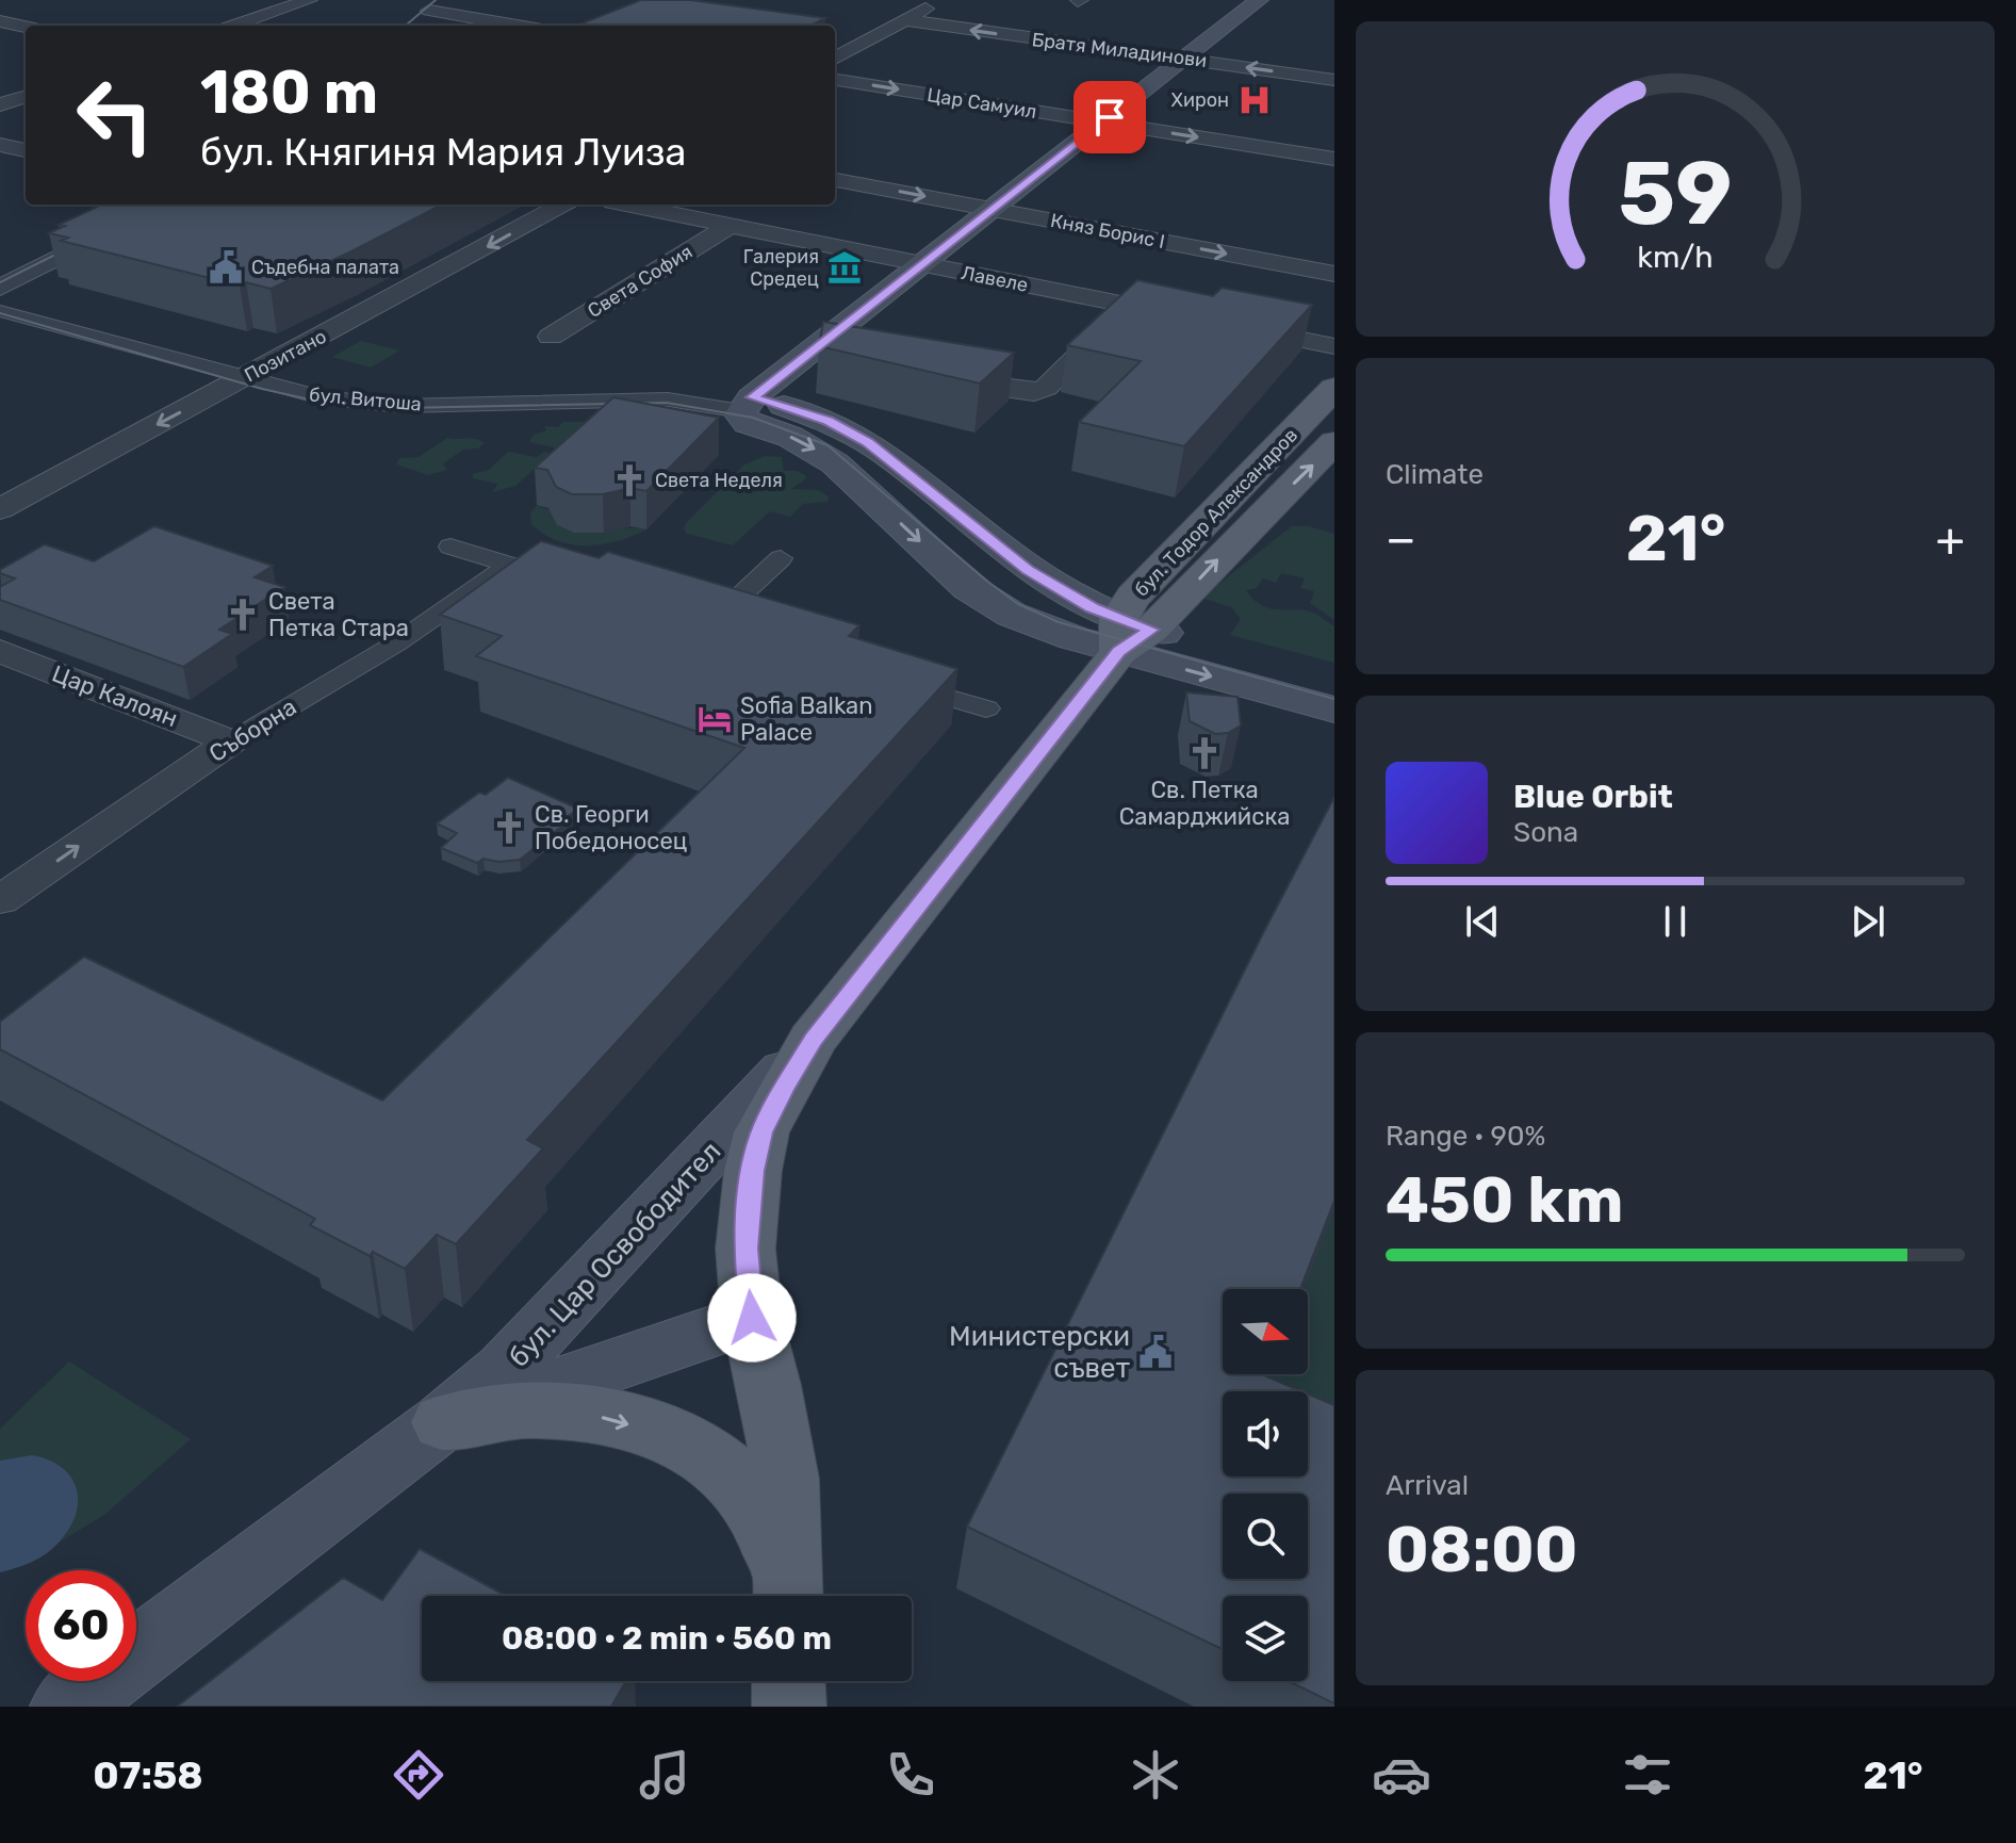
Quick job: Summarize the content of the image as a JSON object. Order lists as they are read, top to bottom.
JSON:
{
  "streets": {
    "main road": ["бул. Тодор Александров", "бул. Цар Освободител"],
    "street": [
      "Братя Миладинови",
      "Цар Самуил",
      "Княз Борис I",
      "Лавеле",
      "Света София",
      "Позитано",
      "бул. Витоша",
      "Цар Калоян",
      "Съборна"
    ]
  },
  "crossings": [
    ["Лавеле", "Света София"],
    ["Позитано", "бул. Витоша"],
    ["Цар Калоян", "Съборна"]
  ],
  "one_way": [
    "Братя Миладинови",
    "Цар Самуил",
    "Княз Борис I",
    "Съборна"
  ],
  "places": {
    "hospital": ["Хирон"],
    "public building": ["Съдебна палата", "Министерски съвет"],
    "museum": ["Галерия Средец"],
    "church": [
      "Света Неделя",
      "Света Петка Стара",
      "Св. Петка Самарджийска",
      "Св. Георги Победоносец"
    ],
    "hotel": ["Sofia Balkan Palace"]
  },
  "north": "right",
  "page": {
    "turn": ["180 m", "бул. Княгиня Мария Луиза"],
    "tile": [
      "Climate",
      ["Range · 90%", "450 km"],
      ["Arrival", "08:00"]
    ],
    "heat": ["−", "21°", "+"],
    "song": ["Blue Orbit", "Sona"],
    "limit": "60",
    "trip": "08:00 · 2 min · 560 m",
    "tabs": ["07:58", "21°"],
    "gauge": ["59", "km/h"]
  }
}
